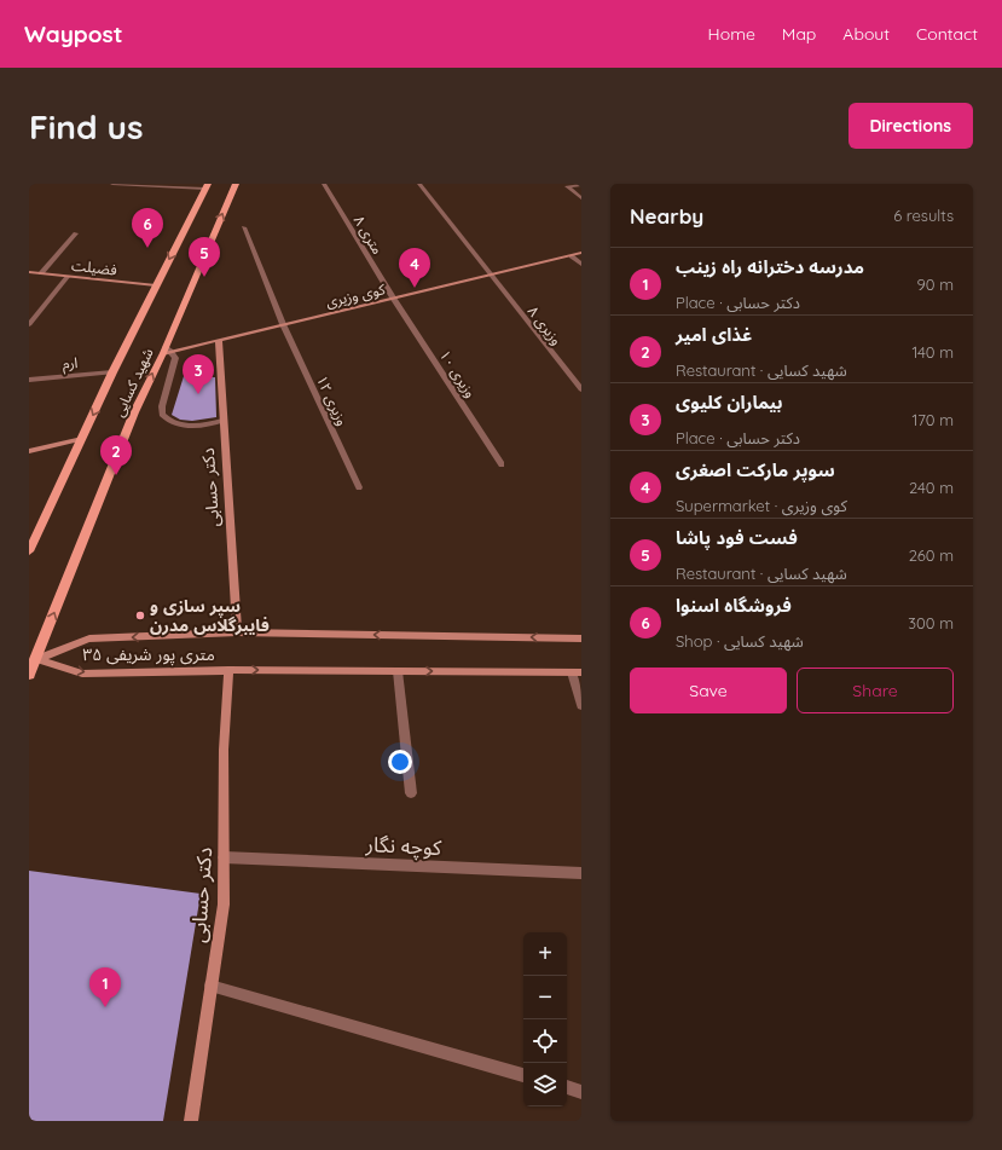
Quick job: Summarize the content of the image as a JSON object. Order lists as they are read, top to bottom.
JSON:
{
  "streets": {
    "main road": ["شهید کسایی"],
    "street": [
      "متری ۸",
      "فضیلت",
      "کوی وزیری",
      "وزیری ۸",
      "ارم",
      "وزیری ۱۰",
      "وزيری ۱۲",
      "دکتر حسابی",
      "۳۵ متری پور شریفی",
      "کوچه نگار"
    ]
  },
  "crossings": [
    ["متری ۸", "کوی وزیری"],
    ["متری ۸", "وزیری ۱۰"],
    ["فضیلت", "شهید کسایی"],
    ["کوی وزیری", "وزیری ۸"],
    ["کوی وزیری", "وزیری ۱۰"],
    ["کوی وزیری", "شهید کسایی"],
    ["کوی وزیری", "وزيری ۱۲"],
    ["کوی وزیری", "دکتر حسابی"],
    ["ارم", "شهید کسایی"],
    ["شهید کسایی", "۳۵ متری پور شریفی"],
    ["دکتر حسابی", "۳۵ متری پور شریفی"],
    ["دکتر حسابی", "کوچه نگار"]
  ],
  "places": ["سپر سازی و فایبرگلاس مدرن"],
  "page": {
    "header": "Waypost",
    "nav": [
      "Home",
      "Map",
      "About",
      "Contact"
    ],
    "buttons": [
      "Directions",
      ["Save", "Share"]
    ],
    "title": "Find us",
    "heading": ["Nearby", "6 results"],
    "pins": [
      "6",
      "5",
      "4",
      "3",
      "2",
      "1"
    ],
    "list": [
      {
        "mark": "1",
        "name": "مدرسه دخترانه راه زینب",
        "note": "Place · دکتر حسابی",
        "value": "90 m"
      },
      {
        "mark": "2",
        "name": "غذای امیر",
        "note": "Restaurant · شهید کسایی",
        "value": "140 m"
      },
      {
        "mark": "3",
        "name": "بیماران کلیوی",
        "note": "Place · دکتر حسابی",
        "value": "170 m"
      },
      {
        "mark": "4",
        "name": "سوپر مارکت اصغری",
        "note": "Supermarket · کوی وزیری",
        "value": "240 m"
      },
      {
        "mark": "5",
        "name": "فست فود پاشا",
        "note": "Restaurant · شهید کسایی",
        "value": "260 m"
      },
      {
        "mark": "6",
        "name": "فروشگاه اسنوا",
        "note": "Shop · شهید کسایی",
        "value": "300 m"
      }
    ],
    "map_buttons": ["+", "−"]
  }
}
